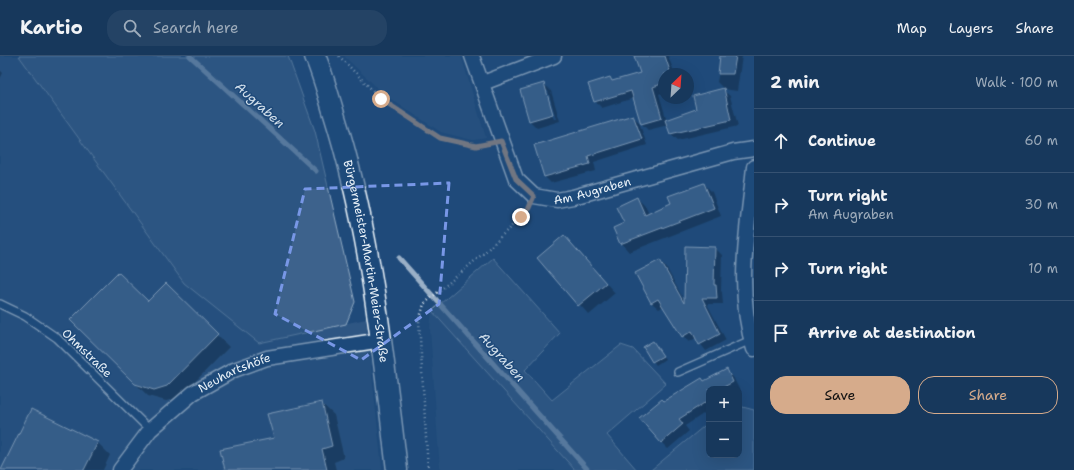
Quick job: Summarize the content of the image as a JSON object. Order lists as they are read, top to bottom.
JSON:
{
  "streets": {
    "street": ["Am Augraben", "Bürgermeister-Martin-Meier-Straße", "Neuhartshöfe"],
    "lane": ["Ohmstraße"]
  },
  "crossings": [
    ["Bürgermeister-Martin-Meier-Straße", "Neuhartshöfe"],
    ["Ohmstraße", "Neuhartshöfe"]
  ],
  "water": ["Augraben"],
  "north": "top right",
  "page": {
    "header": "Kartio",
    "search": "Search here",
    "nav": ["Map", "Layers", "Share"],
    "heading": ["2 min", "Walk · 100 m"],
    "list": [
      ["Continue", "60 m"],
      ["Turn right", "Am Augraben", "30 m"],
      ["Turn right", "10 m"],
      "Arrive at destination"
    ],
    "buttons": ["Save", "Share"],
    "map_buttons": ["+", "−"]
  }
}
